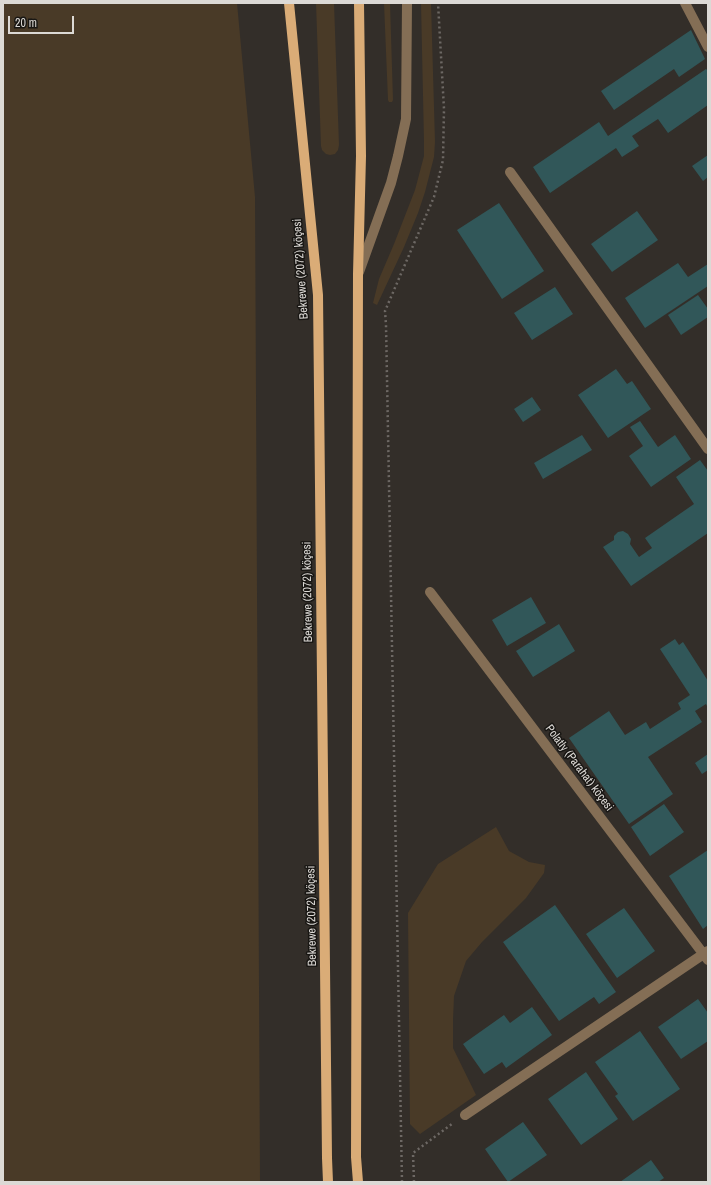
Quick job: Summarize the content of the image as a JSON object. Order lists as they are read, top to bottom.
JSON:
{
  "streets": {
    "main road": ["Bekrewe (2072) köçesi"],
    "street": ["Polatly (Parahat) köçesi"]
  },
  "scale_bar": "20 m"
}
